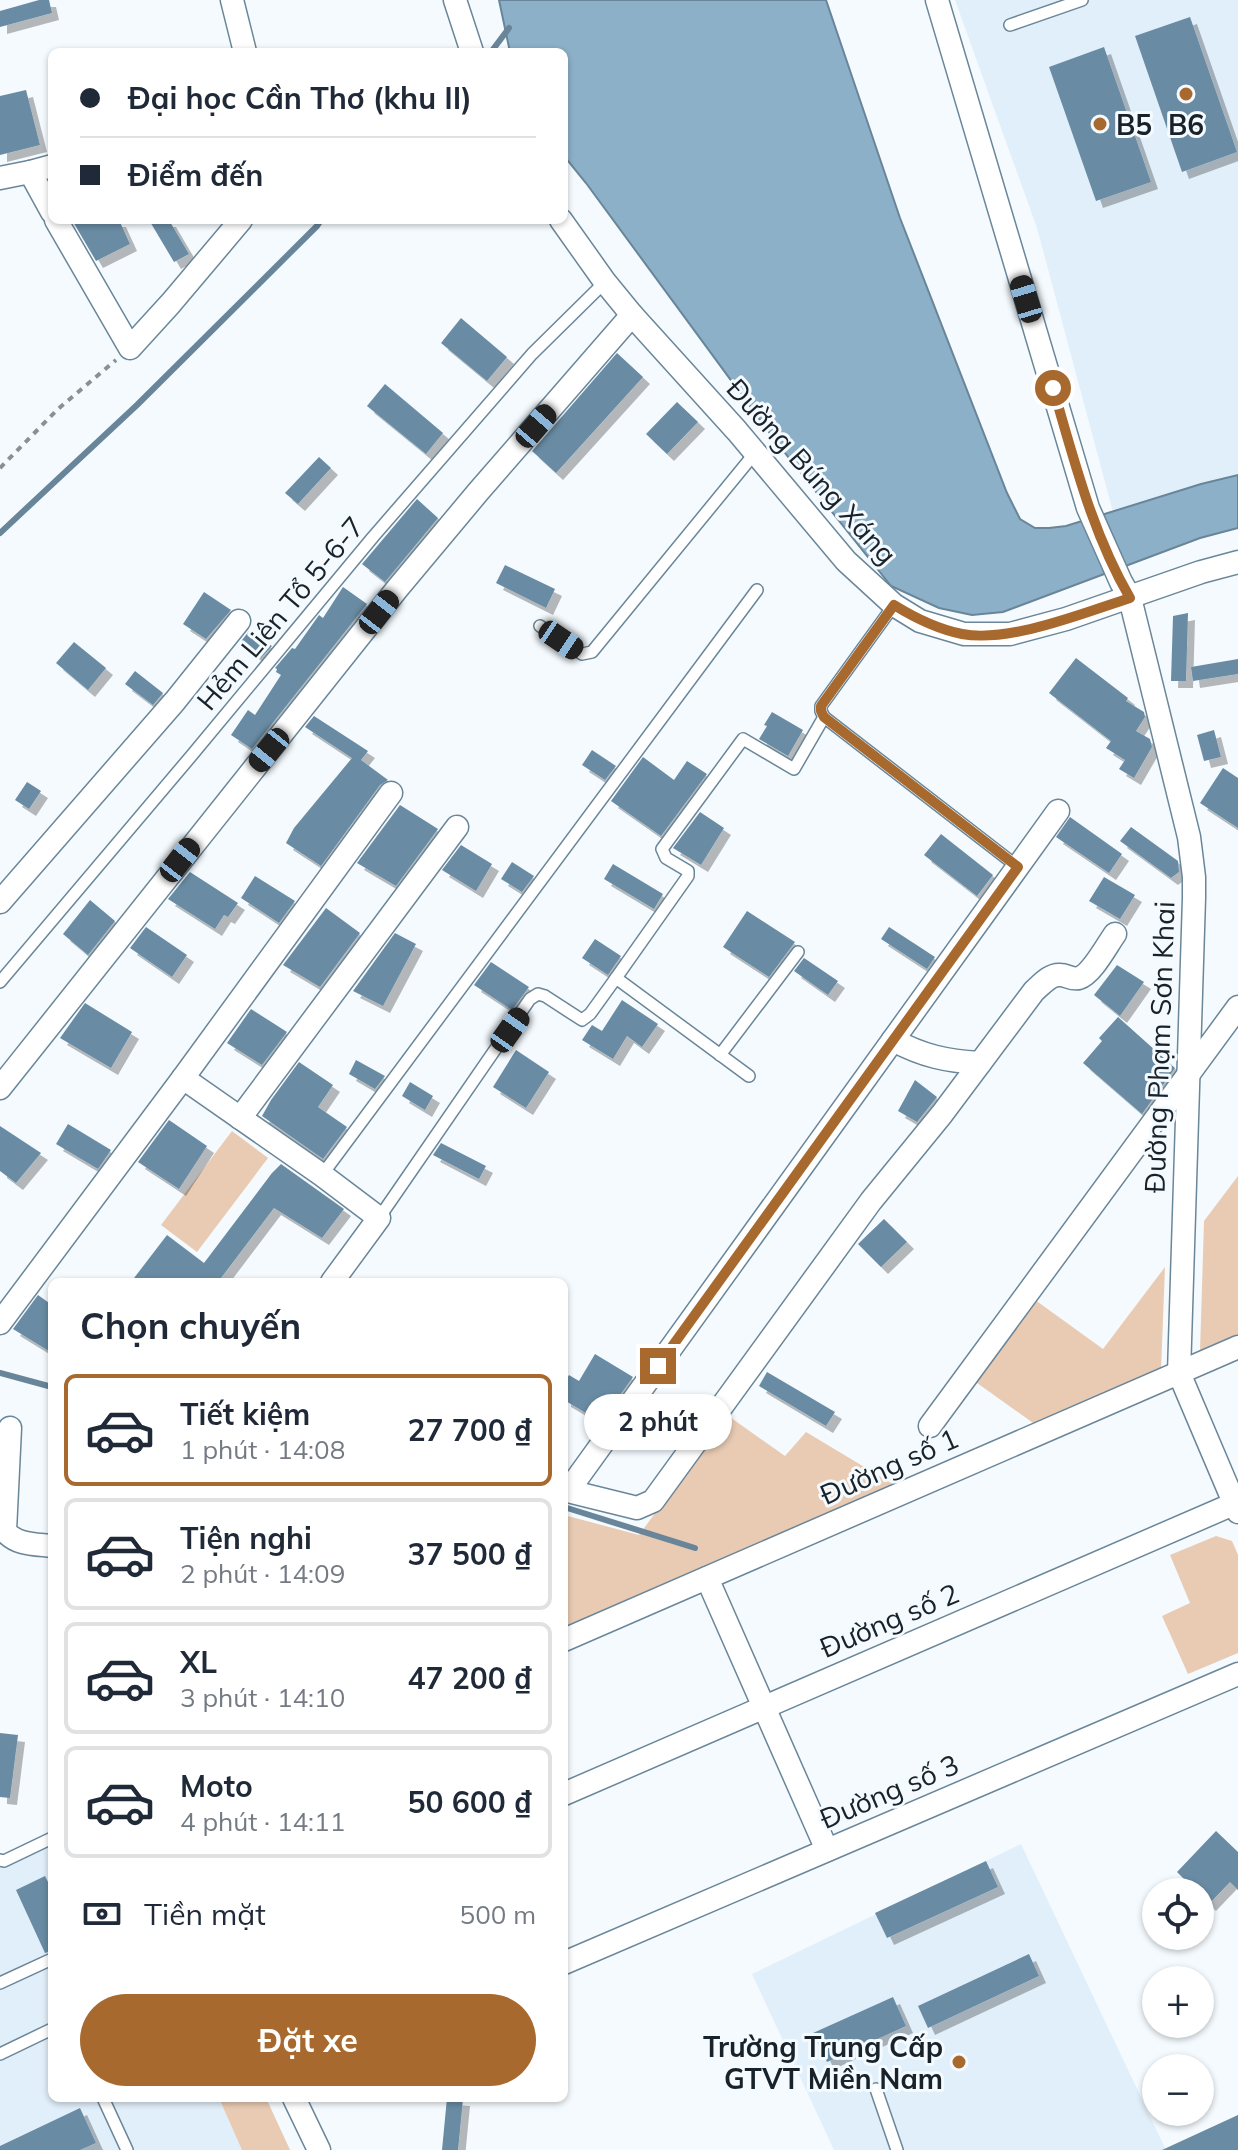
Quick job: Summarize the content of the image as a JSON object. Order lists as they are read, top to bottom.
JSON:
{
  "streets": {
    "street": [
      "Đường Búng Xáng",
      "Đường Phạm Sơn Khai",
      "Đường số 1",
      "Đường số 2",
      "Đường số 3"
    ],
    "lane": ["Hẻm Liên Tổ 5-6-7"]
  },
  "crossings": [
    ["Đường Búng Xáng", "Hẻm Liên Tổ 5-6-7"],
    ["Đường Búng Xáng", "Đường Phạm Sơn Khai"],
    ["Đường Phạm Sơn Khai", "Đường số 1"],
    ["Đường Phạm Sơn Khai", "Đường số 2"]
  ],
  "places": ["B6", "B5", "Trường Trung Cấp GTVT Miền Nam"],
  "page": {
    "banner": ["Đại học Cần Thơ (khu II)", "Điểm đến"],
    "heading": "Chọn chuyến",
    "list": [
      {
        "name": "Tiết kiệm",
        "note": "1 phút · 14:08",
        "value": "27 700 ₫"
      },
      {
        "name": "Tiện nghi",
        "note": "2 phút · 14:09",
        "value": "37 500 ₫"
      },
      {
        "name": "XL",
        "note": "3 phút · 14:10",
        "value": "47 200 ₫"
      },
      {
        "name": "Moto",
        "note": "4 phút · 14:11",
        "value": "50 600 ₫"
      }
    ],
    "bubble": "2 phút",
    "pay": ["Tiền mặt", "500 m"],
    "map_buttons": ["+", "−"],
    "buttons": "Đặt xe"
  }
}
